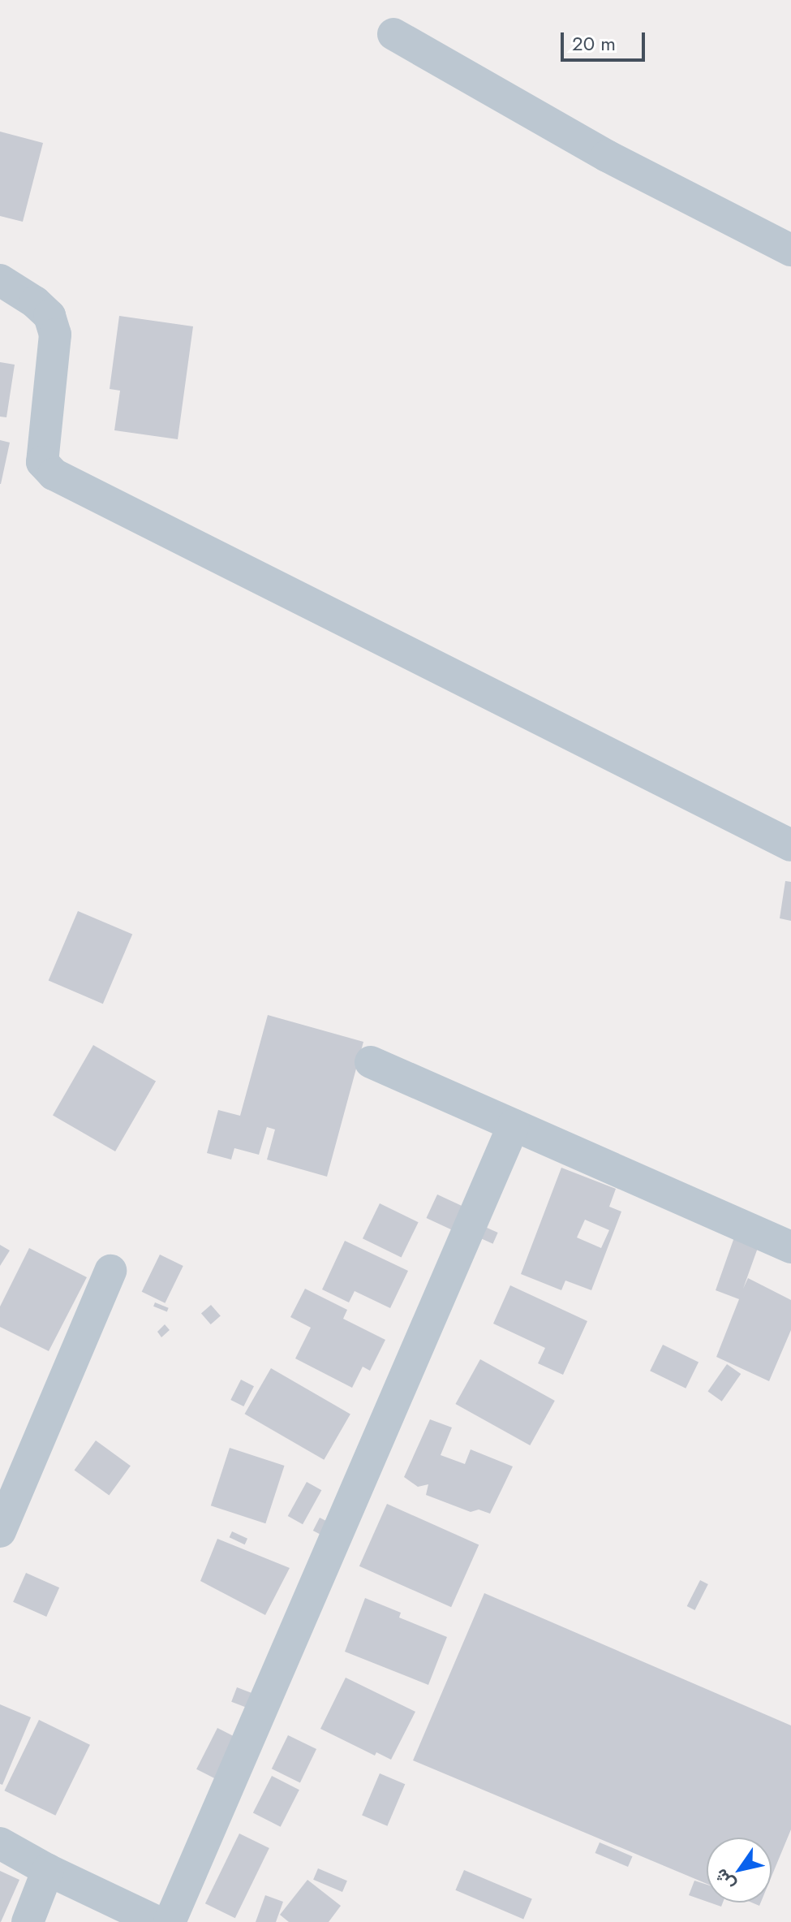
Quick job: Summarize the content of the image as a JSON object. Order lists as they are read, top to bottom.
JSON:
{
  "scale_bar": "20 m",
  "north": "bottom left"
}
